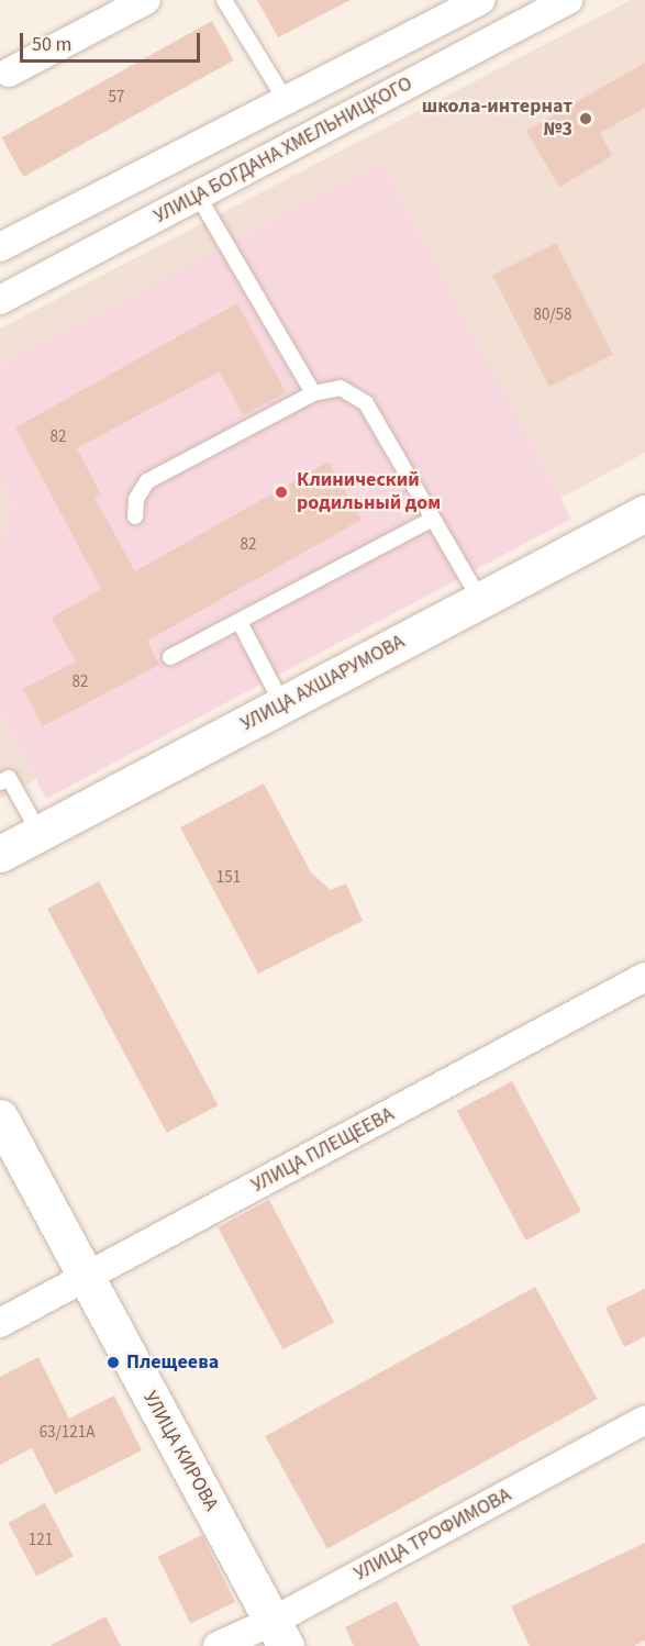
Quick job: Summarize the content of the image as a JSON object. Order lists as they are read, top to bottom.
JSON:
{
  "streets": {
    "street": [
      "УЛИЦА БОГДАНА ХМЕЛЬНИЦКОГО",
      "УЛИЦА АХШАРУМОВА",
      "УЛИЦА ПЛЕЩЕЕВА",
      "УЛИЦА КИРОВА",
      "УЛИЦА ТРОФИМОВА"
    ]
  },
  "crossings": [
    ["УЛИЦА ПЛЕЩЕЕВА", "УЛИЦА КИРОВА"],
    ["УЛИЦА КИРОВА", "УЛИЦА ТРОФИМОВА"]
  ],
  "places": ["школа-интернат №3", "Клинический родильный дом", "Плещеева"],
  "house_numbers": [
    "57",
    "80/58",
    "82",
    "82",
    "82",
    "151",
    "63/121А",
    "121"
  ],
  "scale_bar": "50 m"
}
